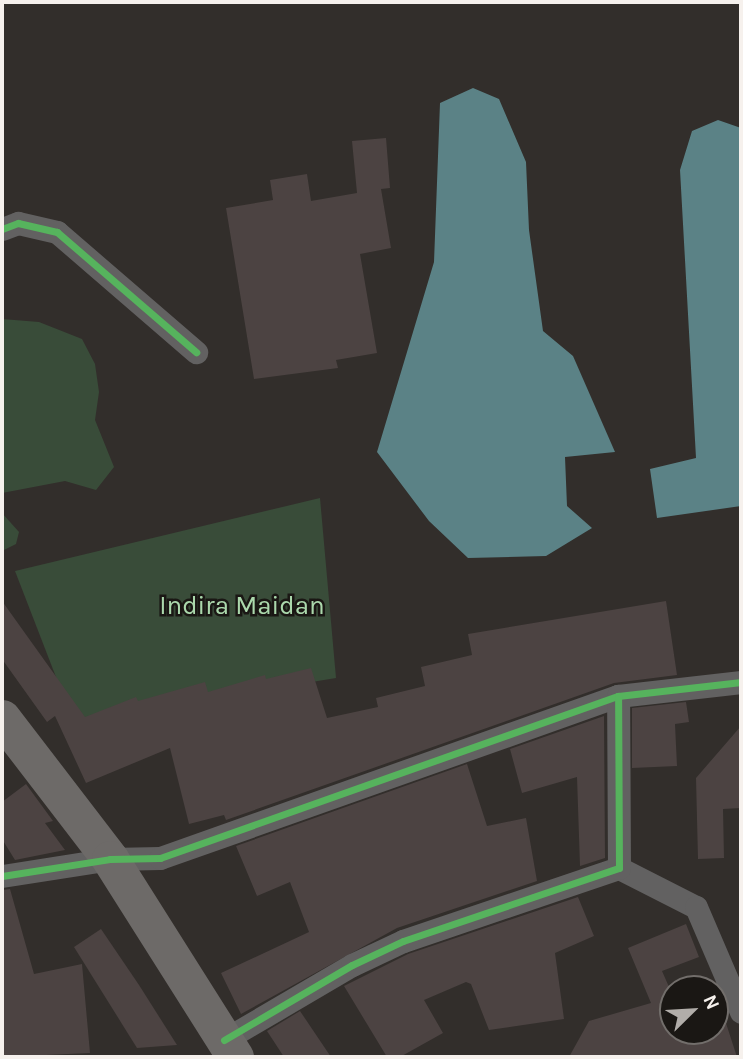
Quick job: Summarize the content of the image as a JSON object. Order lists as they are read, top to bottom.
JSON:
{
  "parks": ["Indira Maidan"],
  "north": "top right"
}
